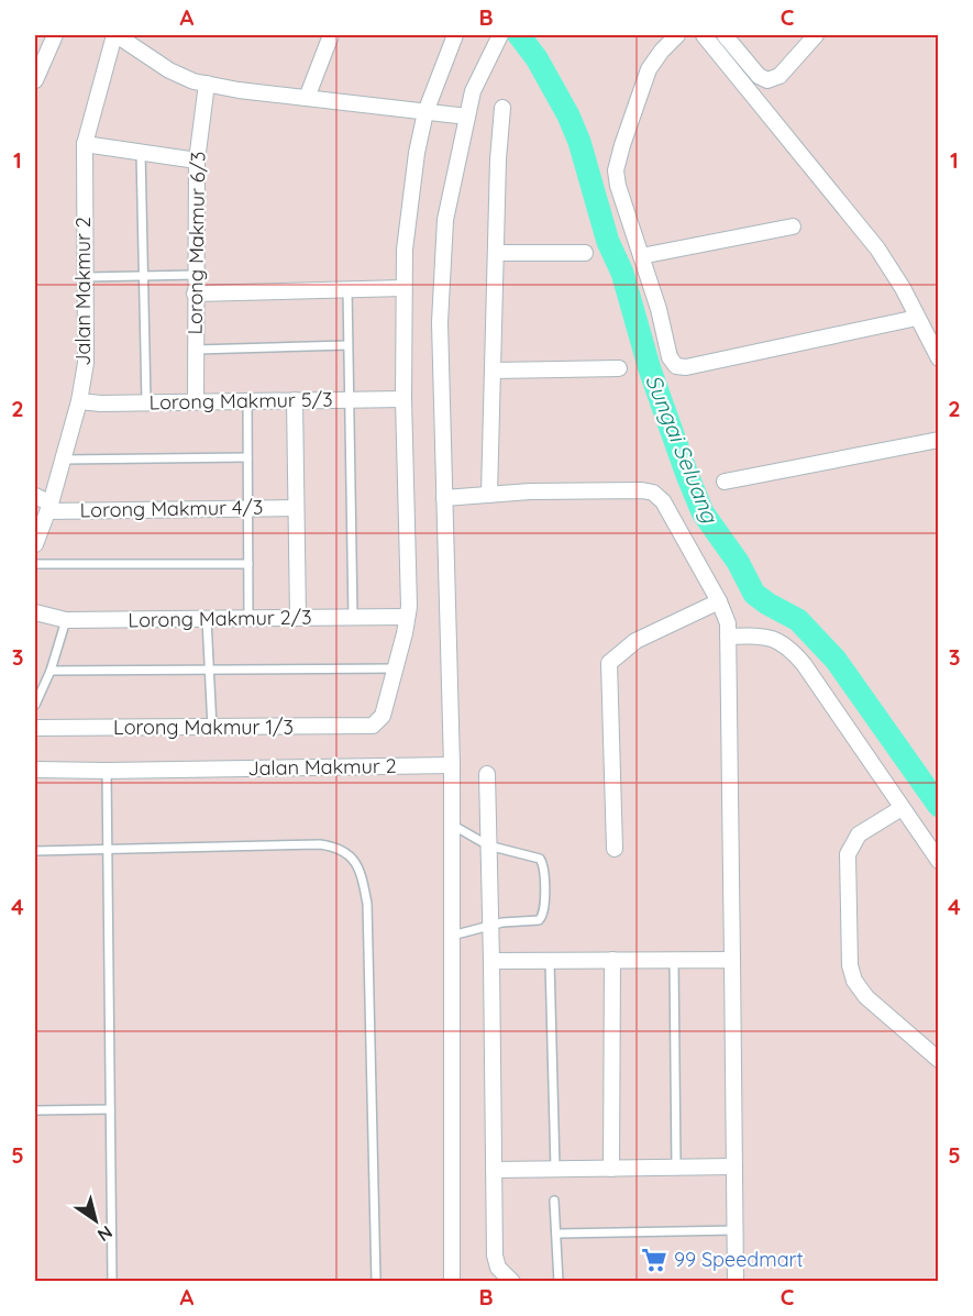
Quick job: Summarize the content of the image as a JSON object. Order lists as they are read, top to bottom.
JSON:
{
  "streets": {
    "street": [
      "Lorong Makmur 6/3",
      "Jalan Makmur 2",
      "Lorong Makmur 5/3",
      "Lorong Makmur 4/3",
      "Lorong Makmur 2/3",
      "Lorong Makmur 1/3"
    ]
  },
  "crossings": [
    ["Lorong Makmur 6/3", "Lorong Makmur 5/3"],
    ["Jalan Makmur 2", "Lorong Makmur 5/3"],
    ["Jalan Makmur 2", "Lorong Makmur 4/3"]
  ],
  "water": ["Sungai Seluang"],
  "places": {
    "supermarket": ["99 Speedmart"]
  },
  "north": "bottom right",
  "grid": {
    "columns": ["A", "B", "C"],
    "rows": [
      "1",
      "2",
      "3",
      "4",
      "5"
    ]
  }
}
